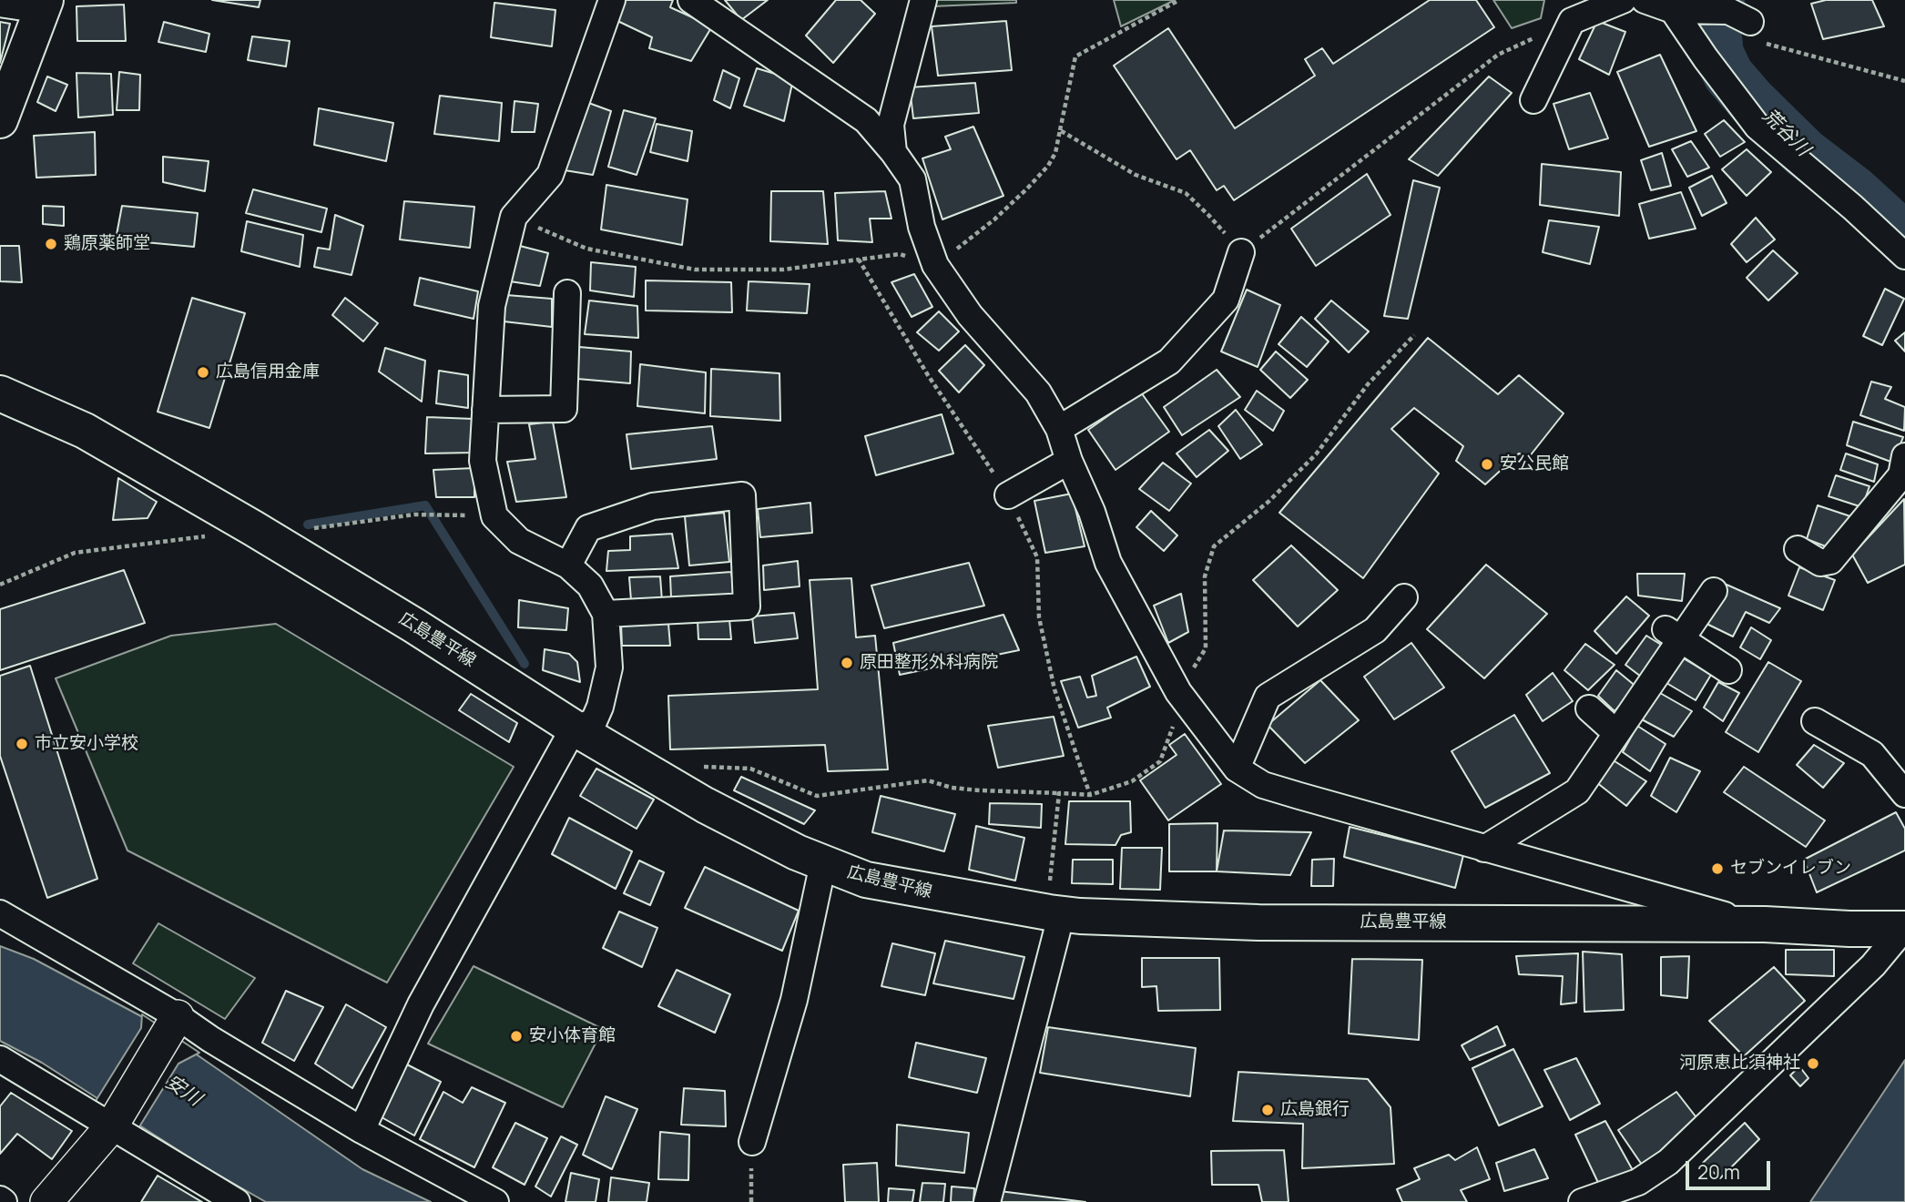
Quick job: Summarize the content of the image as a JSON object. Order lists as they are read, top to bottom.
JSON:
{
  "streets": {
    "main road": ["広島豊平線"]
  },
  "water": ["荒谷川", "安川"],
  "places": [
    "鶏原薬師堂",
    "広島信用金庫",
    "安公民館",
    "原田整形外科病院",
    "市立安小学校",
    "セブンイレブン",
    "安小体育館",
    "河原恵比須神社",
    "広島銀行"
  ],
  "scale_bar": "20 m"
}
